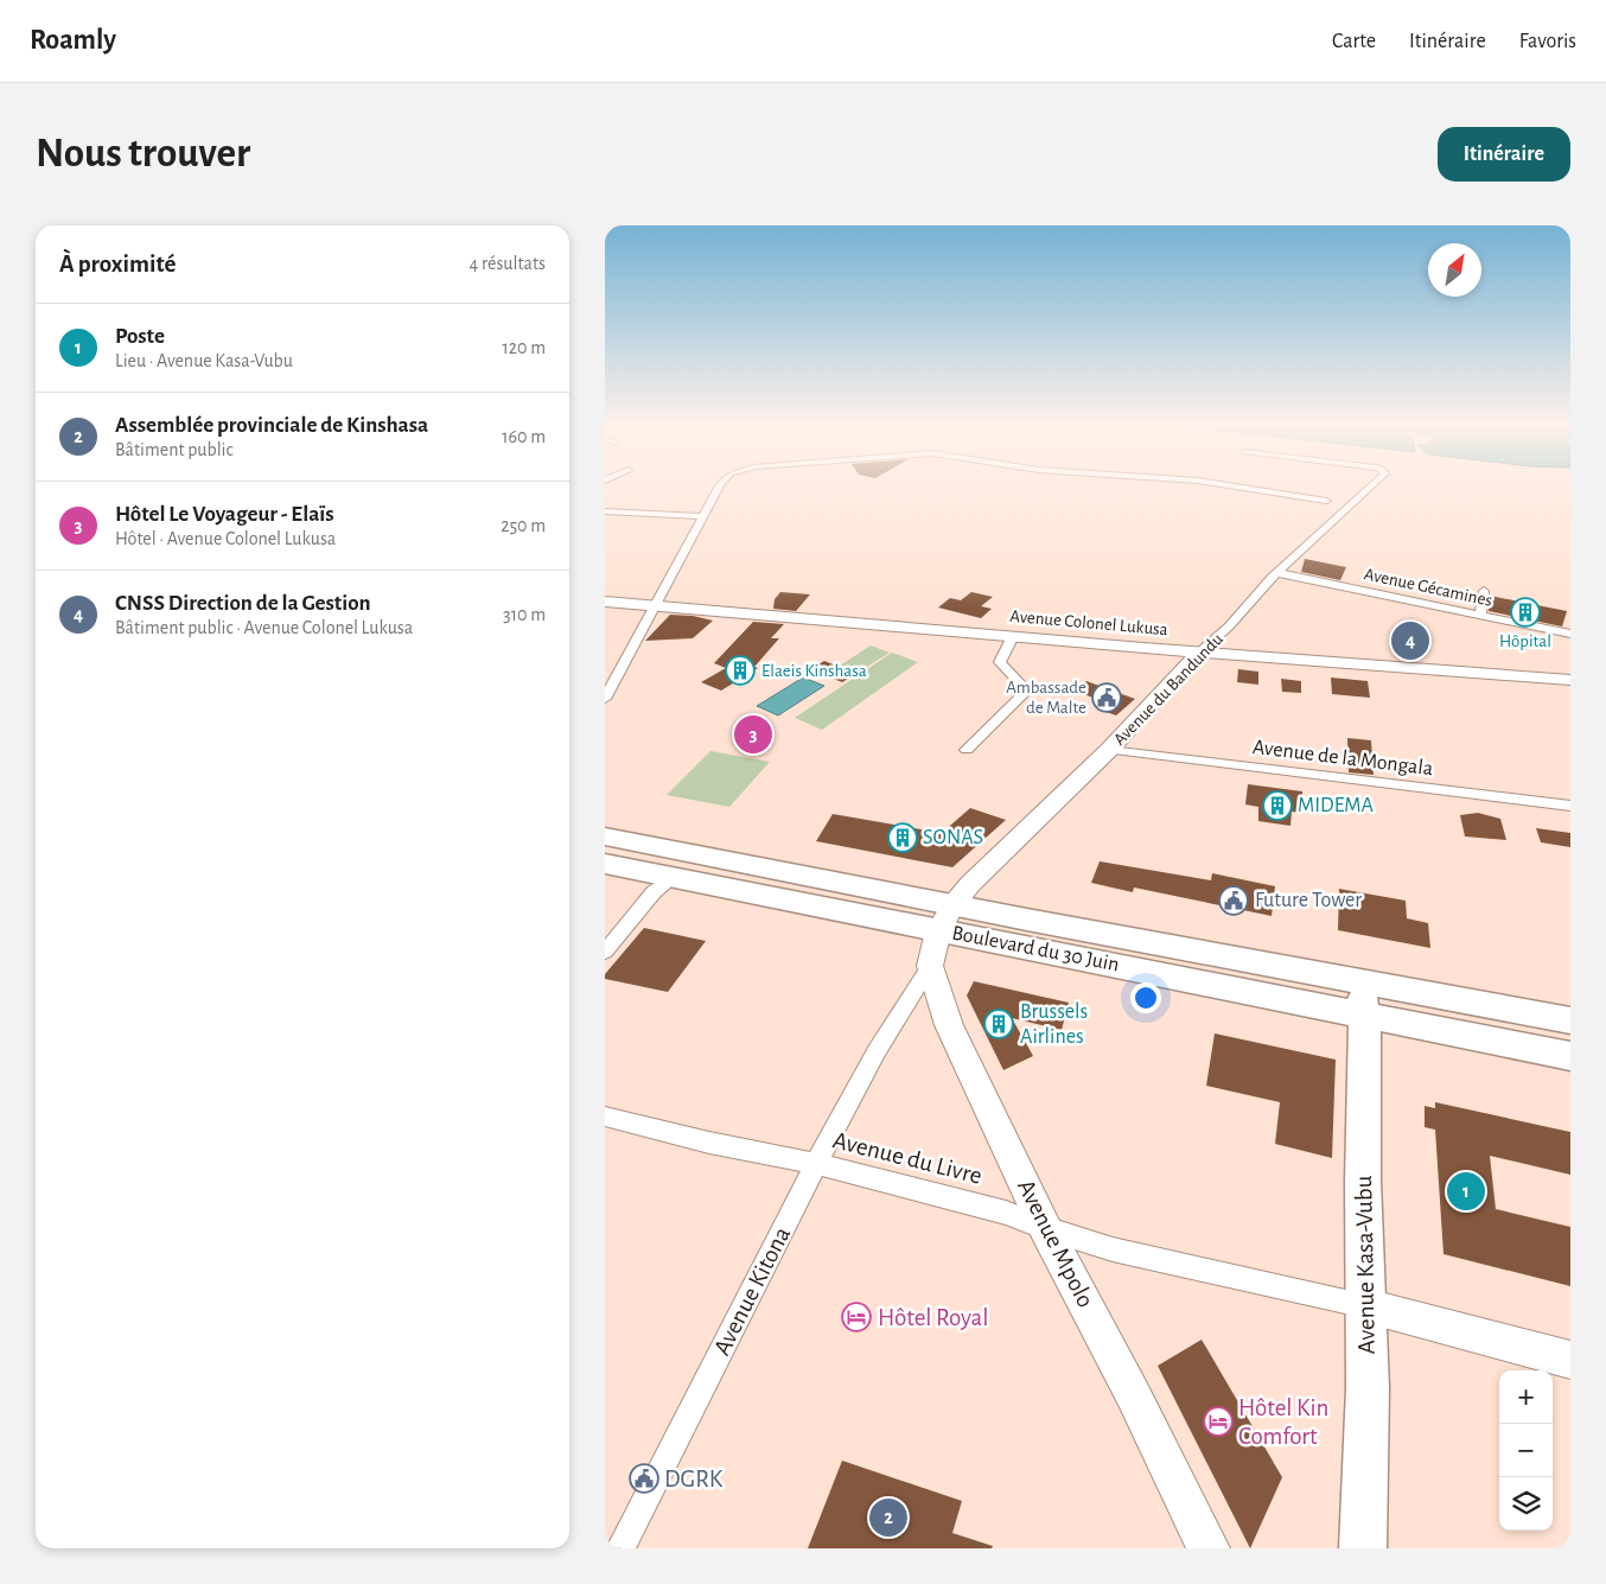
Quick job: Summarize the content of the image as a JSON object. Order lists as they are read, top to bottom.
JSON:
{
  "streets": {
    "main road": [
      "Avenue Colonel Lukusa",
      "Avenue du Bandundu",
      "Boulevard du 30 Juin",
      "Avenue Mpolo",
      "Avenue Kasa-Vubu"
    ],
    "street": [
      "Avenue Gécamines",
      "Avenue de la Mongala",
      "Avenue du Livre",
      "Avenue Kitona"
    ]
  },
  "crossings": [
    ["Avenue Gécamines", "Avenue du Bandundu"],
    ["Avenue Colonel Lukusa", "Avenue du Bandundu"],
    ["Avenue du Bandundu", "Avenue de la Mongala"],
    ["Avenue du Bandundu", "Boulevard du 30 Juin"],
    ["Boulevard du 30 Juin", "Avenue Kasa-Vubu"],
    ["Avenue du Livre", "Avenue Mpolo"],
    ["Avenue du Livre", "Avenue Kasa-Vubu"],
    ["Avenue du Livre", "Avenue Kitona"],
    ["Avenue Mpolo", "Avenue Kitona"]
  ],
  "places": {
    "building": [
      "Hôpital",
      "Elaeis Kinshasa",
      "MIDEMA",
      "SONAS",
      "Brussels Airlines"
    ],
    "public building": ["Ambassade de Malte", "Future Tower", "DGRK"],
    "hotel": ["Hôtel Royal", "Hôtel Kin Comfort"]
  },
  "north": "top right",
  "page": {
    "header": "Roamly",
    "nav": ["Carte", "Itinéraire", "Favoris"],
    "buttons": "Itinéraire",
    "title": "Nous trouver",
    "heading": ["À proximité", "4 résultats"],
    "list": [
      {
        "mark": "1",
        "name": "Poste",
        "note": "Lieu · Avenue Kasa-Vubu",
        "value": "120 m"
      },
      {
        "mark": "2",
        "name": "Assemblée provinciale de Kinshasa",
        "note": "Bâtiment public",
        "value": "160 m"
      },
      {
        "mark": "3",
        "name": "Hôtel Le Voyageur - Elaïs",
        "note": "Hôtel · Avenue Colonel Lukusa",
        "value": "250 m"
      },
      {
        "mark": "4",
        "name": "CNSS Direction de la Gestion",
        "note": "Bâtiment public · Avenue Colonel Lukusa",
        "value": "310 m"
      }
    ],
    "pins": [
      "4",
      "3",
      "1",
      "2"
    ],
    "map_buttons": ["+", "−"]
  }
}
